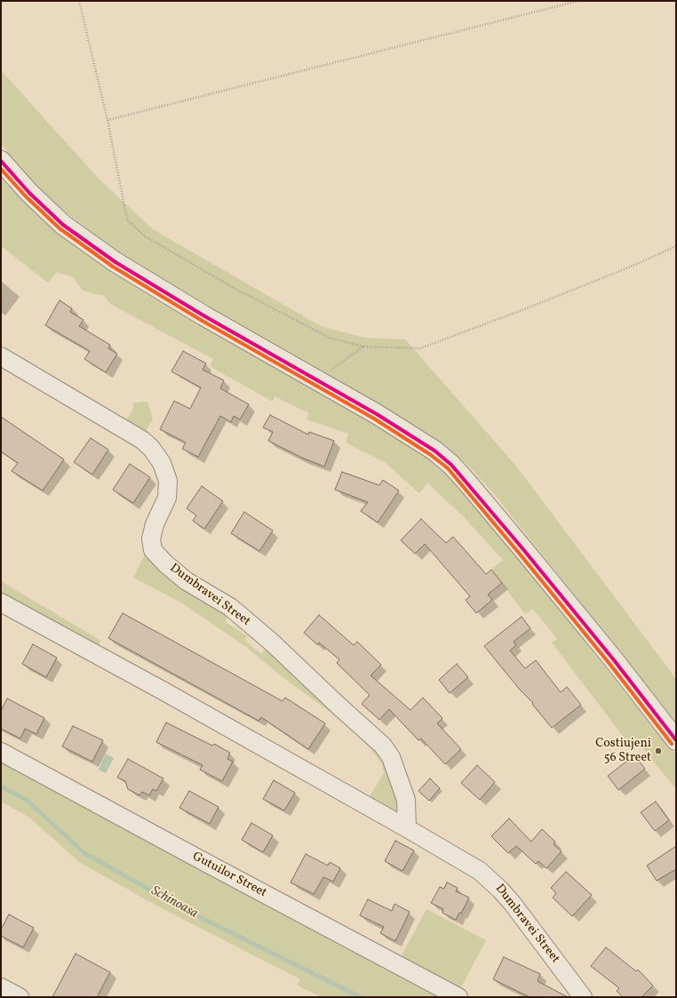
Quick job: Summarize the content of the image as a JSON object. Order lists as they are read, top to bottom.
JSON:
{
  "streets": {
    "street": ["Dumbravei Street", "Gutuilor Street"]
  },
  "water": ["Schinoasa"],
  "places": ["Costiujeni 56 Street"]
}
